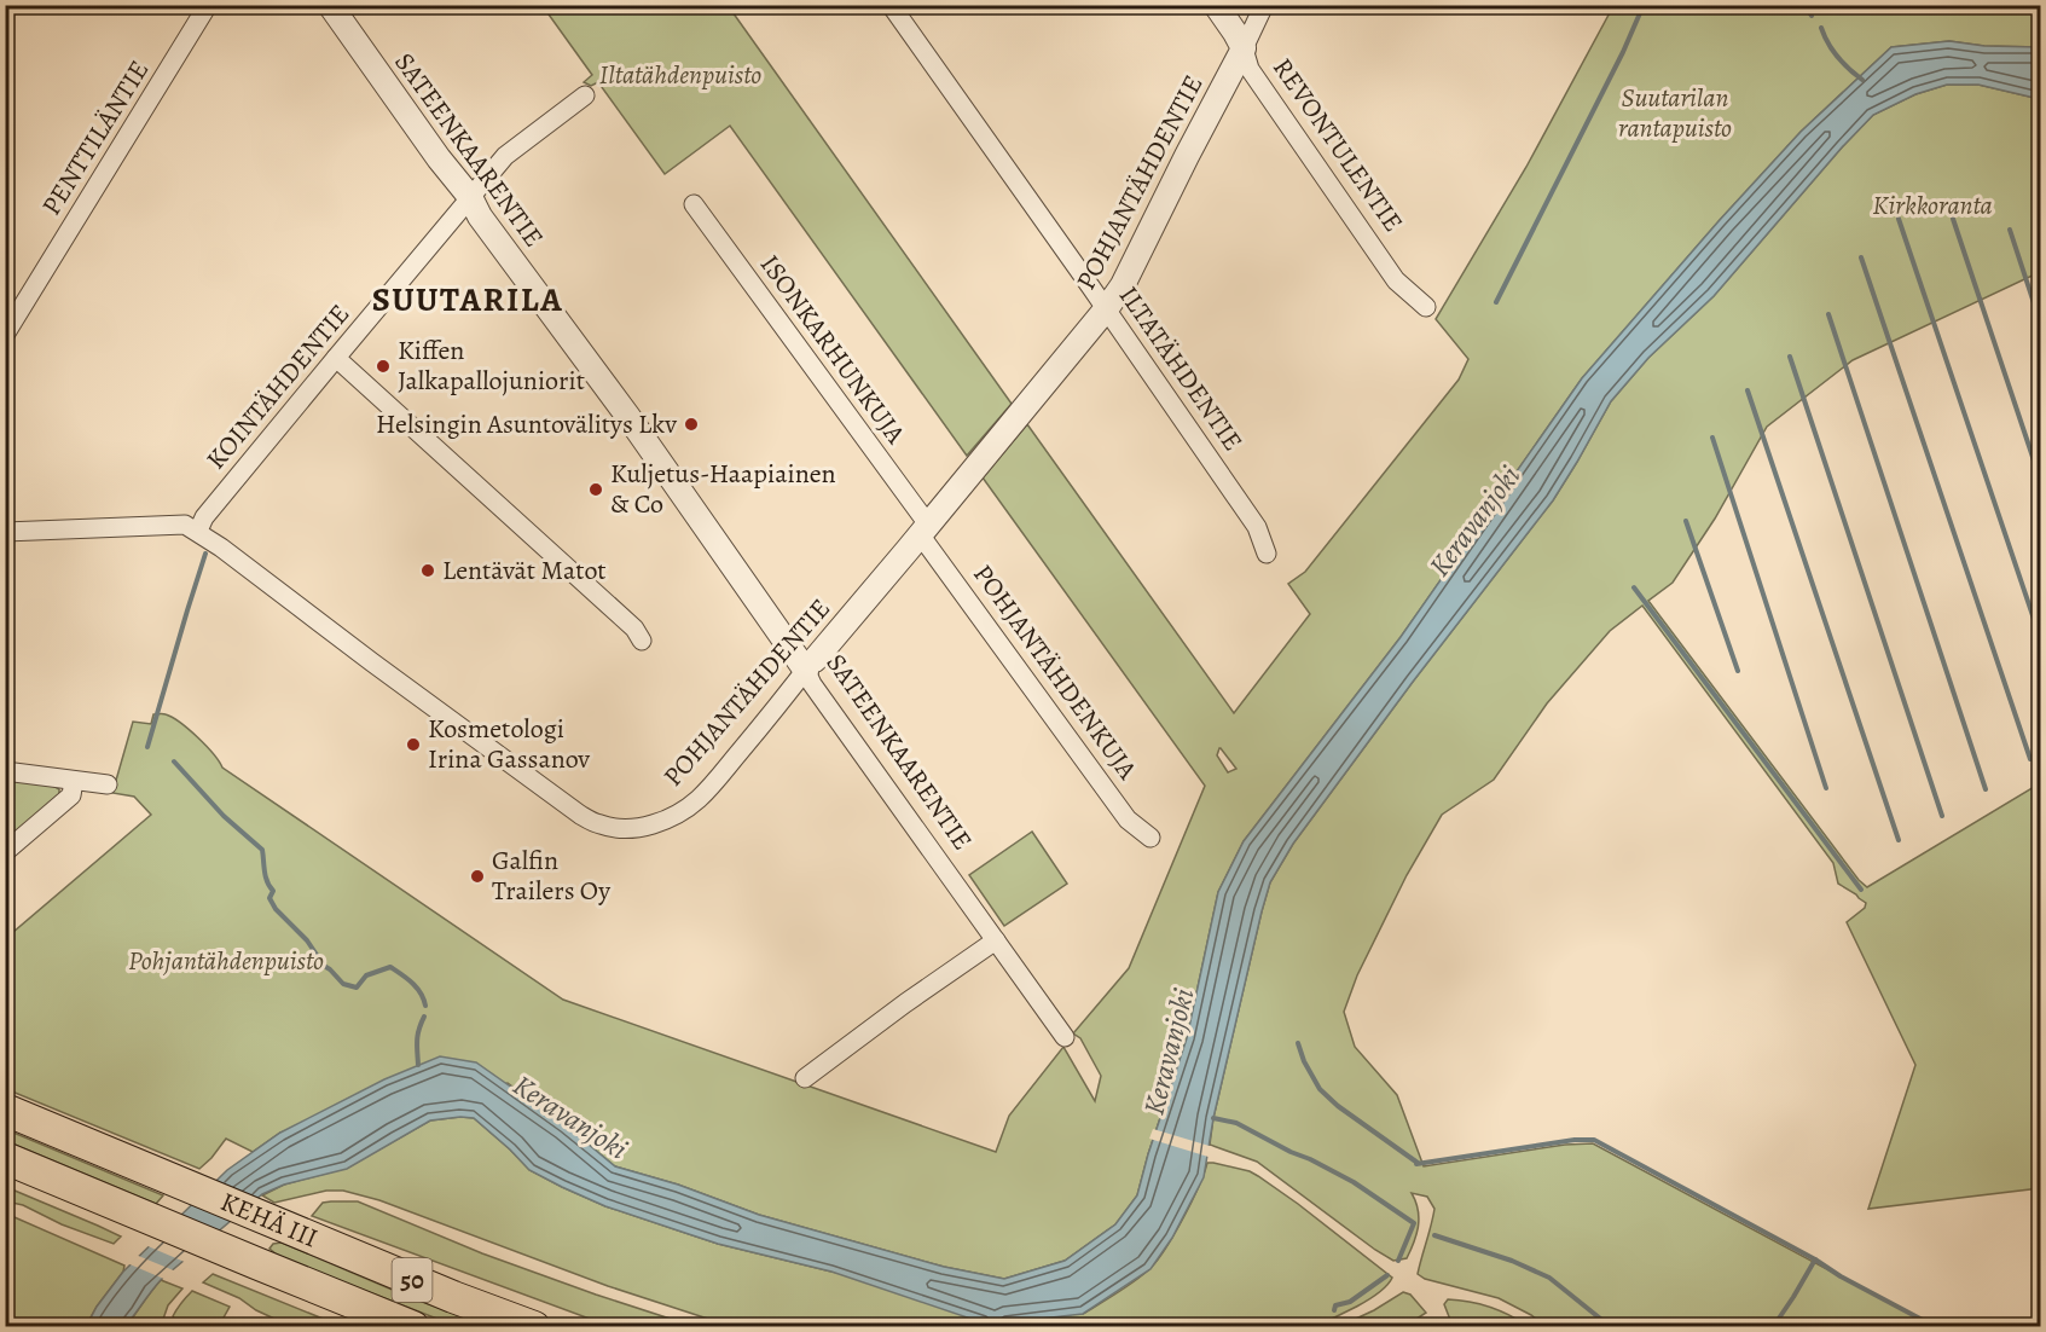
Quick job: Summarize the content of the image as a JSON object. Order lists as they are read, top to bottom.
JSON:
{
  "streets": {
    "highway": ["KEHÄ III", "50"],
    "street": [
      "PENTTILÄNTIE",
      "REVONTULENTIE",
      "SATEENKAARENTIE",
      "POHJANTÄHDENTIE",
      "ISONKARHUNKUJA",
      "ILTATÄHDENTIE",
      "KOINTÄHDENTIE",
      "POHJANTÄHDENKUJA"
    ]
  },
  "crossings": [
    ["REVONTULENTIE", "POHJANTÄHDENTIE"],
    ["SATEENKAARENTIE", "POHJANTÄHDENTIE"],
    ["SATEENKAARENTIE", "KOINTÄHDENTIE"],
    ["POHJANTÄHDENTIE", "ISONKARHUNKUJA"],
    ["POHJANTÄHDENTIE", "ILTATÄHDENTIE"],
    ["POHJANTÄHDENTIE", "KOINTÄHDENTIE"],
    ["POHJANTÄHDENTIE", "POHJANTÄHDENKUJA"],
    ["ISONKARHUNKUJA", "POHJANTÄHDENKUJA"]
  ],
  "districts": ["SUUTARILA"],
  "water": ["Keravanjoki"],
  "parks": [
    "Iltatähdenpuisto",
    "Suutarilan rantapuisto",
    "Kirkkoranta",
    "Pohjantähdenpuisto"
  ],
  "places": [
    "Kiffen Jalkapallojuniorit",
    "Helsingin Asuntovälitys Lkv",
    "Kuljetus-Haapiainen & Co",
    "Lentävät Matot",
    "Kosmetologi Irina Gassanov",
    "Galfin Trailers Oy"
  ]
}
